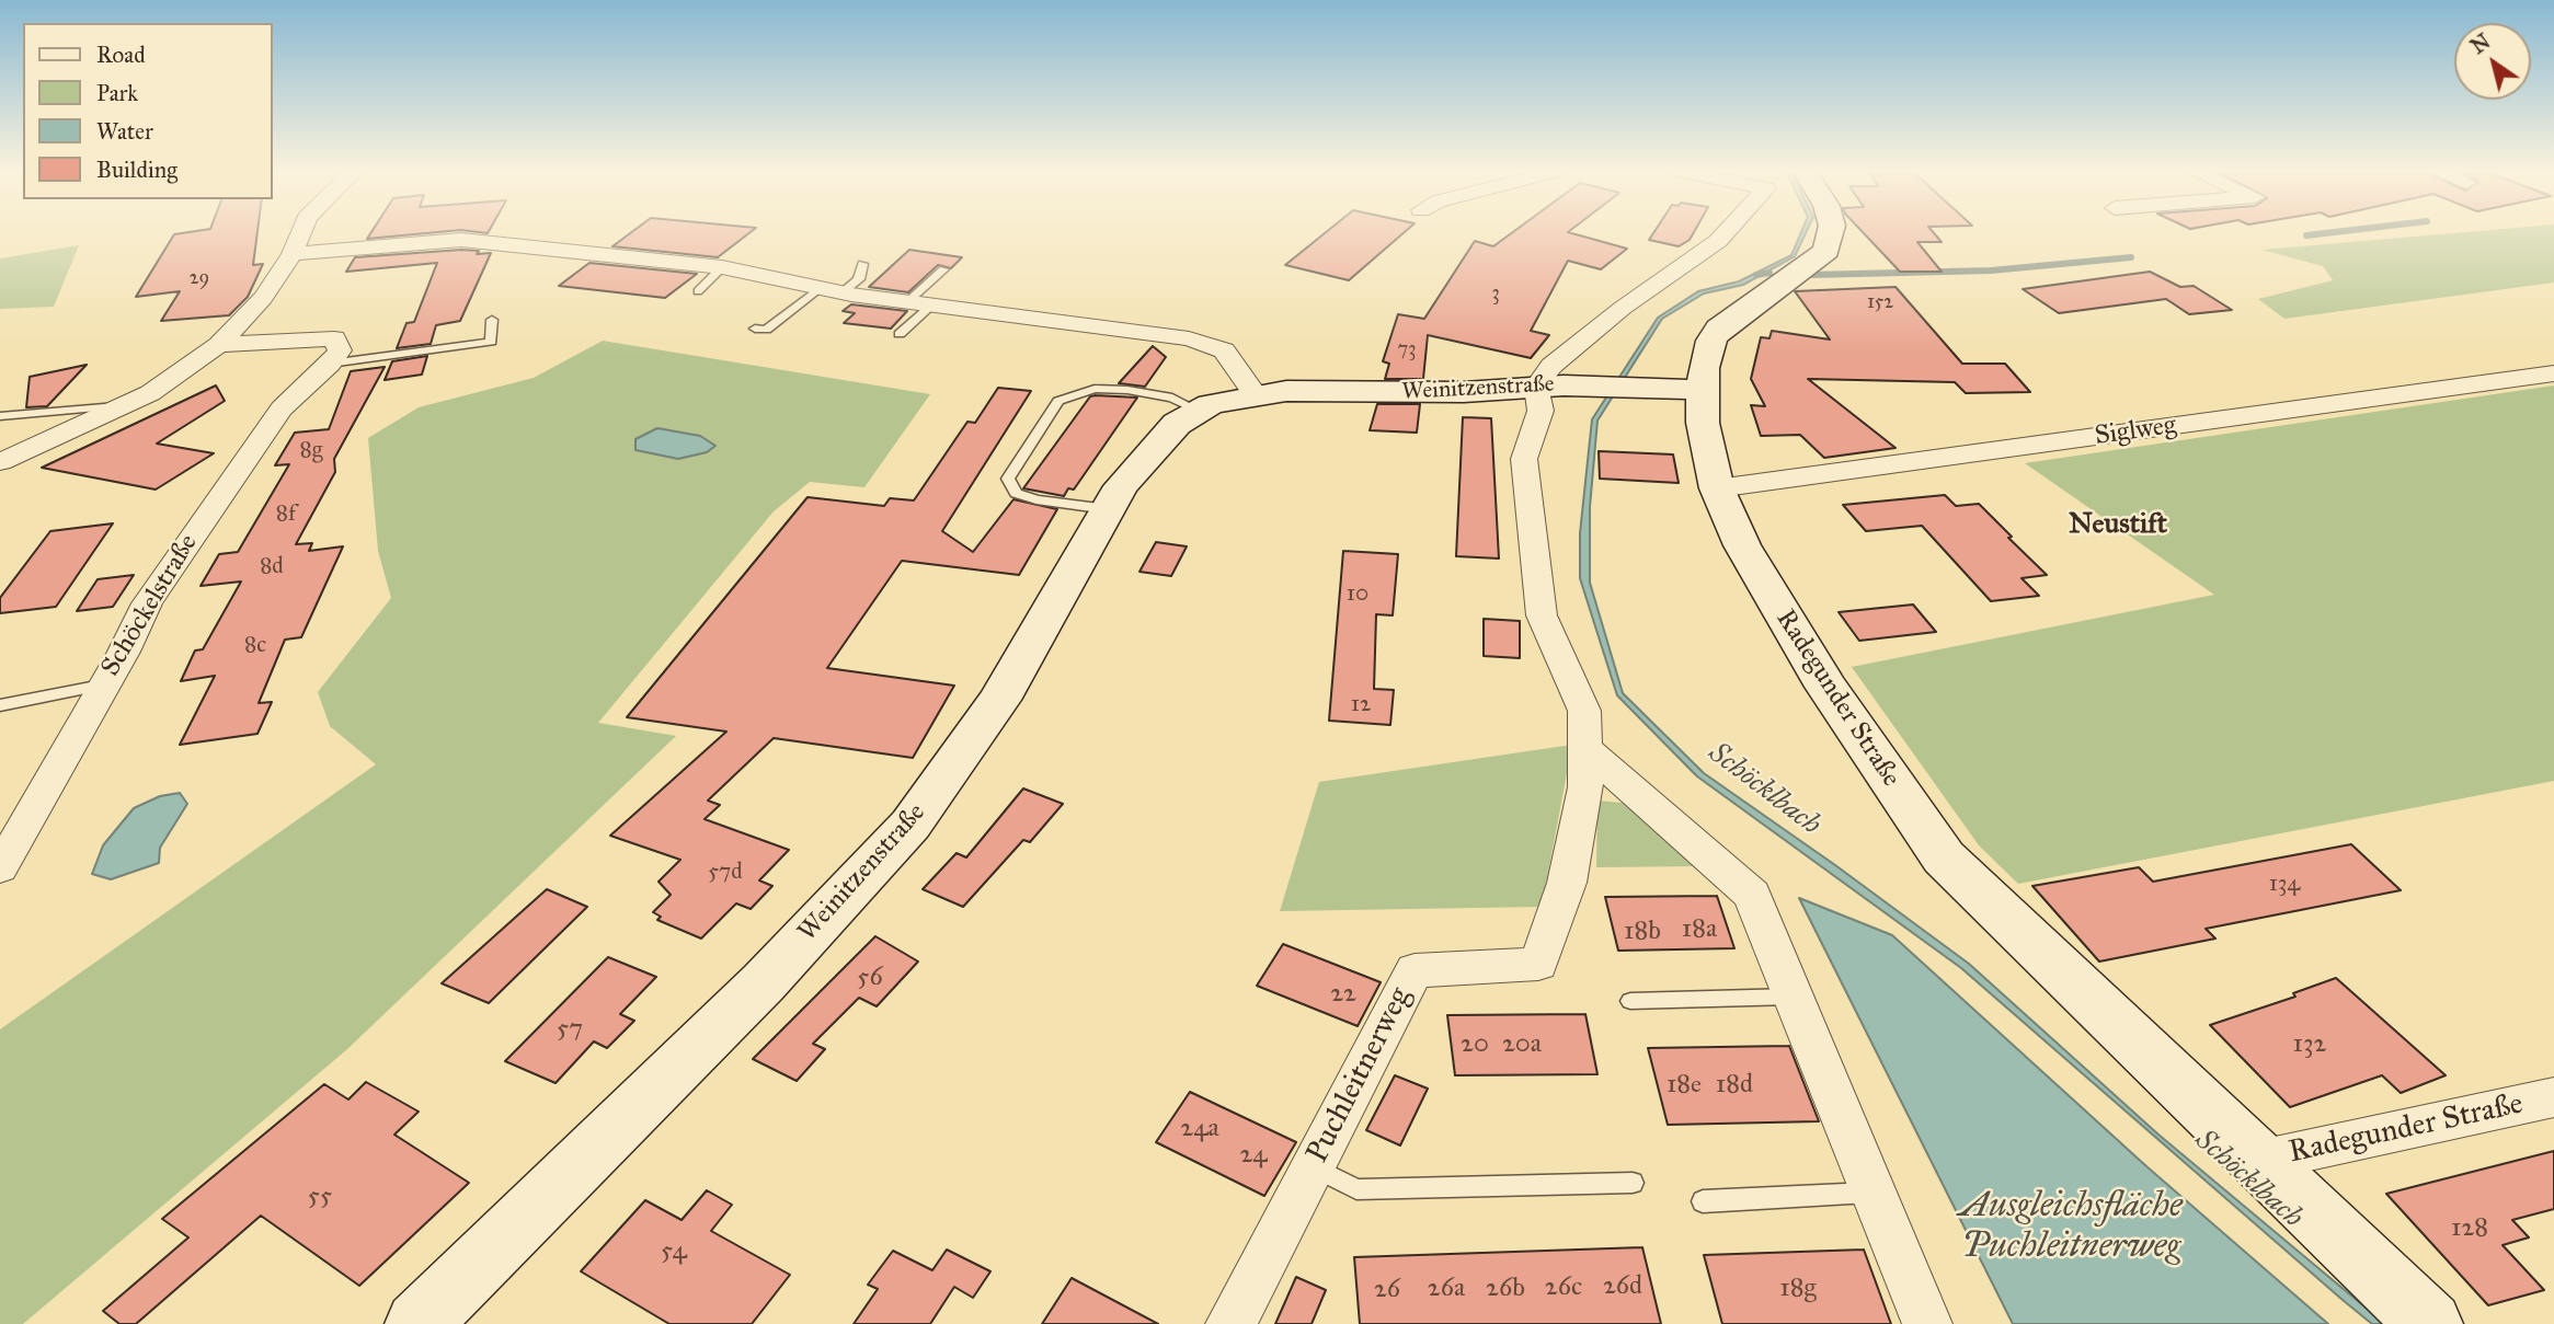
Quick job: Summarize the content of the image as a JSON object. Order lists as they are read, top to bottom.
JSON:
{
  "streets": {
    "main road": ["Weinitzenstraße", "Radegunder Straße"],
    "street": ["Siglweg", "Schöckelstraße", "Puchleitnerweg"]
  },
  "crossings": [
    ["Weinitzenstraße", "Radegunder Straße"],
    ["Weinitzenstraße", "Puchleitnerweg"],
    ["Siglweg", "Radegunder Straße"]
  ],
  "districts": ["Neustift"],
  "water": ["Schöcklbach", "Ausgleichsfläche Puchleitnerweg"],
  "house_numbers": [
    "29",
    "3",
    "152",
    "73",
    "8g",
    "8f",
    "8d",
    "10",
    "8c",
    "12",
    "57d",
    "134",
    "18a",
    "18b",
    "56",
    "22",
    "57",
    "20",
    "20a",
    "132",
    "18e",
    "18d",
    "24a",
    "24",
    "55",
    "128",
    "54",
    "26d",
    "26c",
    "26a",
    "26b",
    "18g",
    "26"
  ],
  "legend": [
    "Road",
    "Park",
    "Water",
    "Building"
  ],
  "north": "top left"
}
